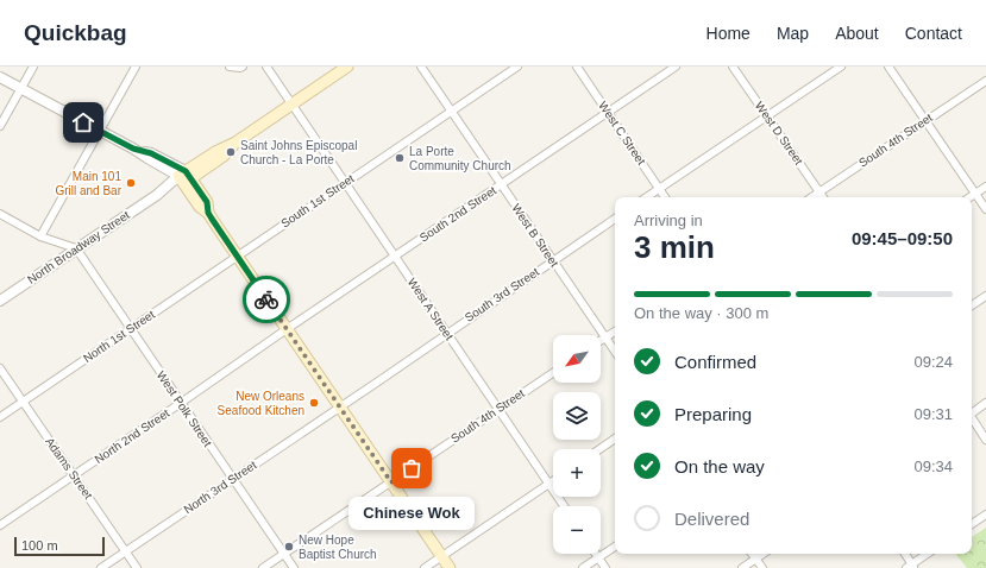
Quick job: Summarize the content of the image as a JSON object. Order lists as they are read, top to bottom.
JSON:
{
  "streets": {
    "street": [
      "West C Street",
      "West D Street",
      "South 4th Street",
      "South 1st Street",
      "South 2nd Street",
      "West B Street",
      "North Broadway Street",
      "South 3rd Street",
      "West A Street",
      "North 1st Street",
      "West Polk Street",
      "North 2nd Street",
      "Adams Street",
      "North 3rd Street"
    ]
  },
  "crossings": [
    ["West C Street", "South 2nd Street"],
    ["West D Street", "South 4th Street"],
    ["South 4th Street", "West A Street"],
    ["South 4th Street", "West Polk Street"],
    ["South 1st Street", "West B Street"],
    ["South 1st Street", "West A Street"],
    ["South 1st Street", "North 1st Street"],
    ["South 2nd Street", "West B Street"],
    ["South 2nd Street", "West A Street"],
    ["South 2nd Street", "North 2nd Street"],
    ["West B Street", "South 3rd Street"],
    ["North Broadway Street", "West Polk Street"],
    ["South 3rd Street", "West A Street"],
    ["South 3rd Street", "North 3rd Street"],
    ["North 1st Street", "West Polk Street"],
    ["North 1st Street", "Adams Street"],
    ["West Polk Street", "North 2nd Street"],
    ["West Polk Street", "North 3rd Street"],
    ["North 2nd Street", "Adams Street"],
    ["Adams Street", "North 3rd Street"]
  ],
  "places": [
    "Saint Johns Episcopal Church - La Porte",
    "La Porte Community Church",
    "Main 101 Grill and Bar",
    "New Orleans Seafood Kitchen",
    "Chinese Wok",
    "New Hope Baptist Church"
  ],
  "scale_bar": "100 m",
  "north": "bottom left",
  "page": {
    "header": "Quickbag",
    "nav": [
      "Home",
      "Map",
      "About",
      "Contact"
    ],
    "heading": ["3 min", "Arriving in", "09:45–09:50"],
    "bar": "On the way · 300 m",
    "map_buttons": ["+", "−"],
    "list": [
      ["Confirmed", "09:24"],
      ["Preparing", "09:31"],
      ["On the way", "09:34"],
      "Delivered"
    ],
    "bubble": "Chinese Wok",
    "scale": "100 m"
  }
}
